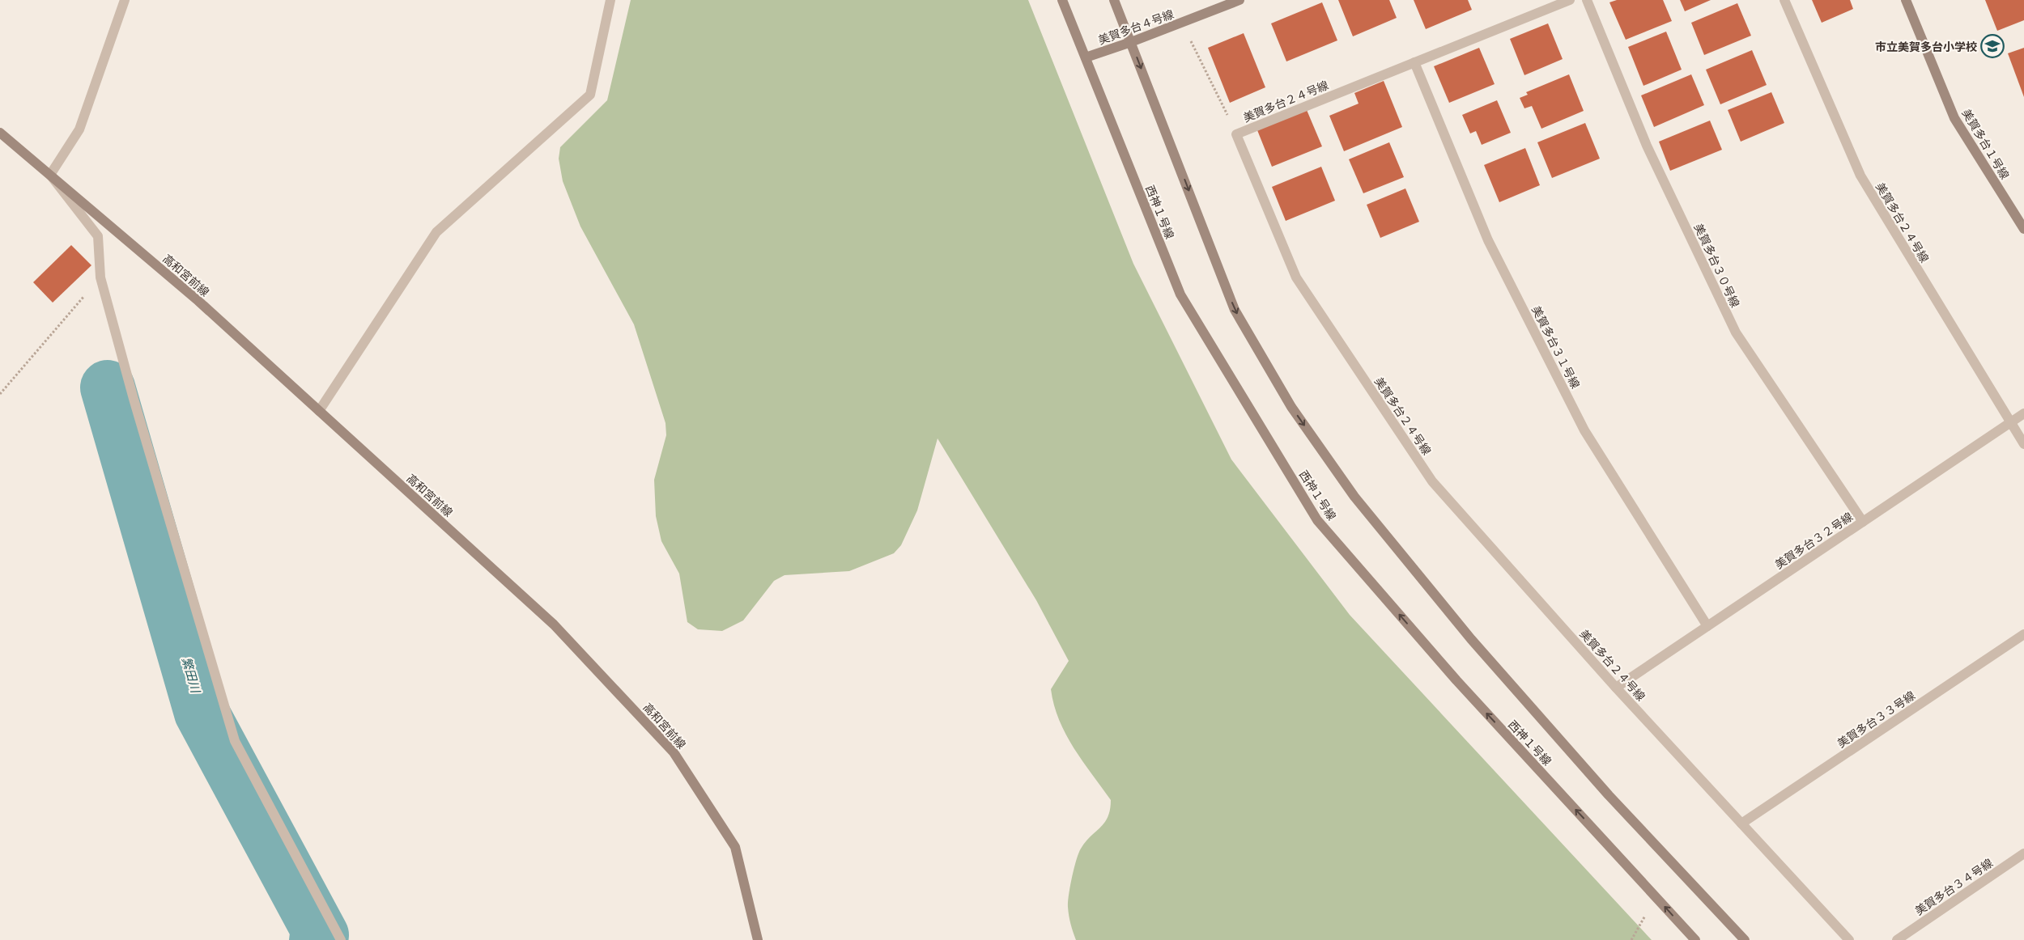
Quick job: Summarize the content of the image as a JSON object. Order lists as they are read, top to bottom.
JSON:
{
  "streets": {
    "street": [
      "美賀多台４号線",
      "美賀多台２４号線",
      "美賀多台１号線",
      "西神１号線",
      "美賀多台３０号線",
      "高和宮前線",
      "美賀多台３１号線",
      "美賀多台３２号線",
      "美賀多台３３号線",
      "美賀多台３４号線"
    ]
  },
  "crossings": [
    ["美賀多台４号線", "西神１号線"],
    ["美賀多台２４号線", "美賀多台３１号線"],
    ["美賀多台２４号線", "美賀多台３２号線"],
    ["美賀多台２４号線", "美賀多台３３号線"],
    ["美賀多台３０号線", "美賀多台３２号線"],
    ["美賀多台３１号線", "美賀多台３２号線"]
  ],
  "water": ["繁田川"],
  "places": {
    "school or university": ["市立美賀多台小学校"]
  }
}
